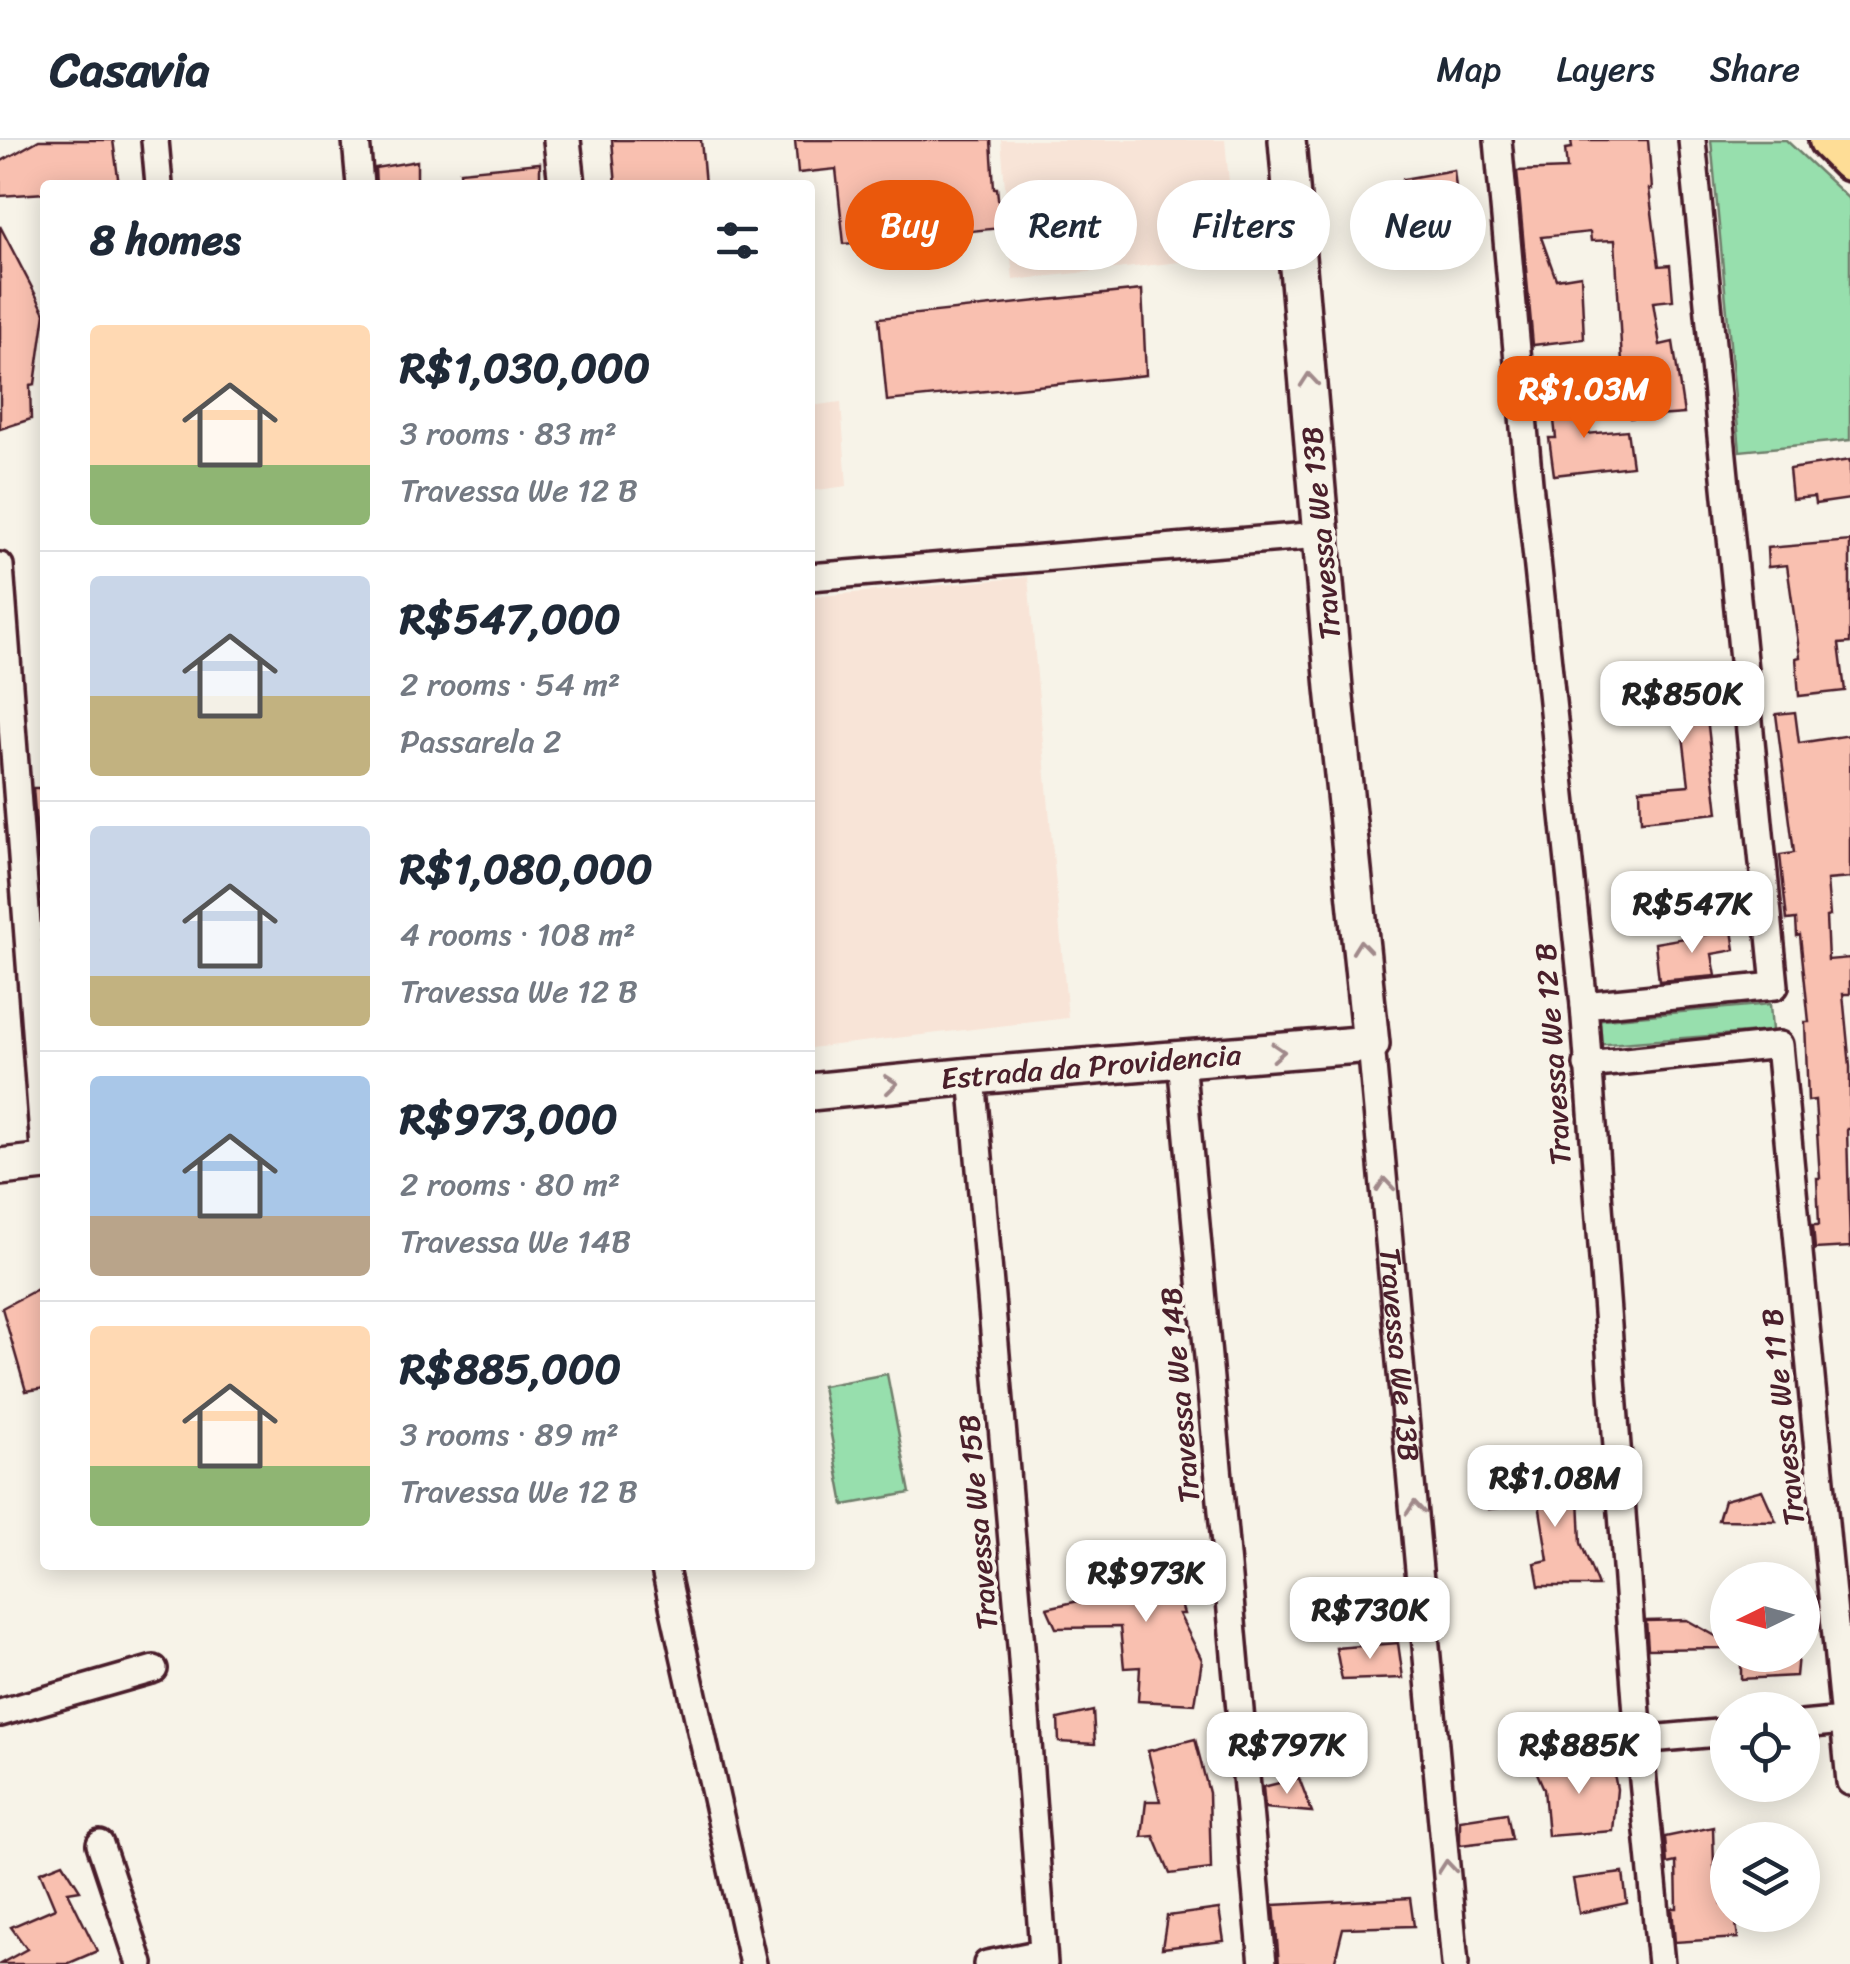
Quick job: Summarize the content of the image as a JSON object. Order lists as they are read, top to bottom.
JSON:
{
  "streets": {
    "main road": ["Travessa We 13B", "Estrada da Providencia"],
    "street": [
      "Travessa We 12 B",
      "Travessa We 14B",
      "Travessa We 11 B",
      "Travessa We 15B"
    ]
  },
  "crossings": [
    ["Travessa We 13B", "Estrada da Providencia"],
    ["Travessa We 12 B", "Travessa We 11 B"],
    ["Estrada da Providencia", "Travessa We 14B"],
    ["Estrada da Providencia", "Travessa We 15B"]
  ],
  "one_way": ["Travessa We 13B", "Estrada da Providencia"],
  "north": "left",
  "page": {
    "header": "Casavia",
    "nav": ["Map", "Layers", "Share"],
    "chip": [
      "Buy",
      "Rent",
      "Filters",
      "New"
    ],
    "heading": "8 homes",
    "list": [
      {
        "name": "R$1,030,000",
        "note": "3 rooms · 83 m² · Travessa We 12 B"
      },
      {
        "name": "R$547,000",
        "note": "2 rooms · 54 m² · Passarela 2"
      },
      {
        "name": "R$1,080,000",
        "note": "4 rooms · 108 m² · Travessa We 12 B"
      },
      {
        "name": "R$973,000",
        "note": "2 rooms · 80 m² · Travessa We 14B"
      },
      {
        "name": "R$885,000",
        "note": "3 rooms · 89 m² · Travessa We 12 B"
      }
    ],
    "price": [
      "R$1.03M",
      "R$850K",
      "R$547K",
      "R$1.08M",
      "R$973K",
      "R$730K",
      "R$797K",
      "R$885K"
    ]
  }
}
